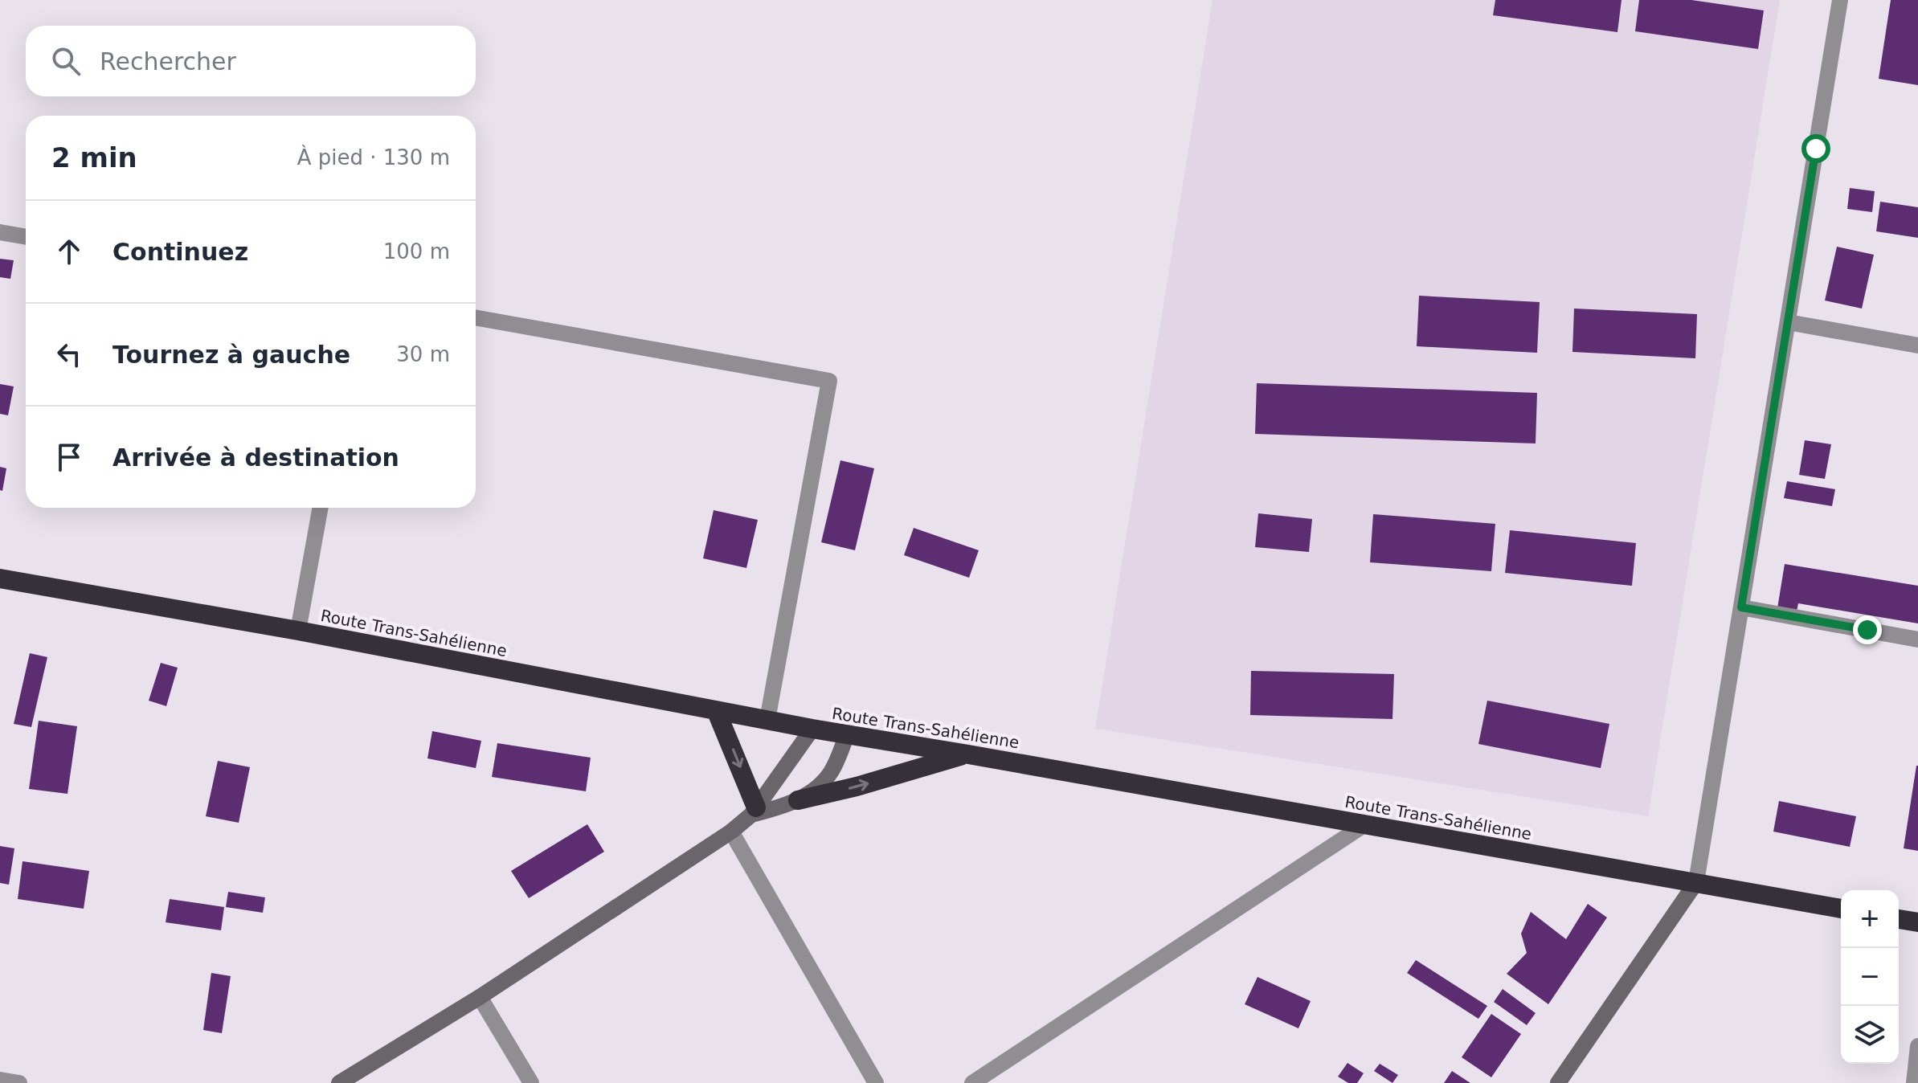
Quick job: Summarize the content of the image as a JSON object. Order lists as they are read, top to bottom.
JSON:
{
  "streets": {
    "highway": ["Route Trans-Sahélienne"]
  },
  "page": {
    "search": "Rechercher",
    "heading": ["2 min", "À pied · 130 m"],
    "list": [
      ["Continuez", "100 m"],
      ["Tournez à gauche", "30 m"],
      "Arrivée à destination"
    ],
    "map_buttons": ["+", "−"]
  }
}
